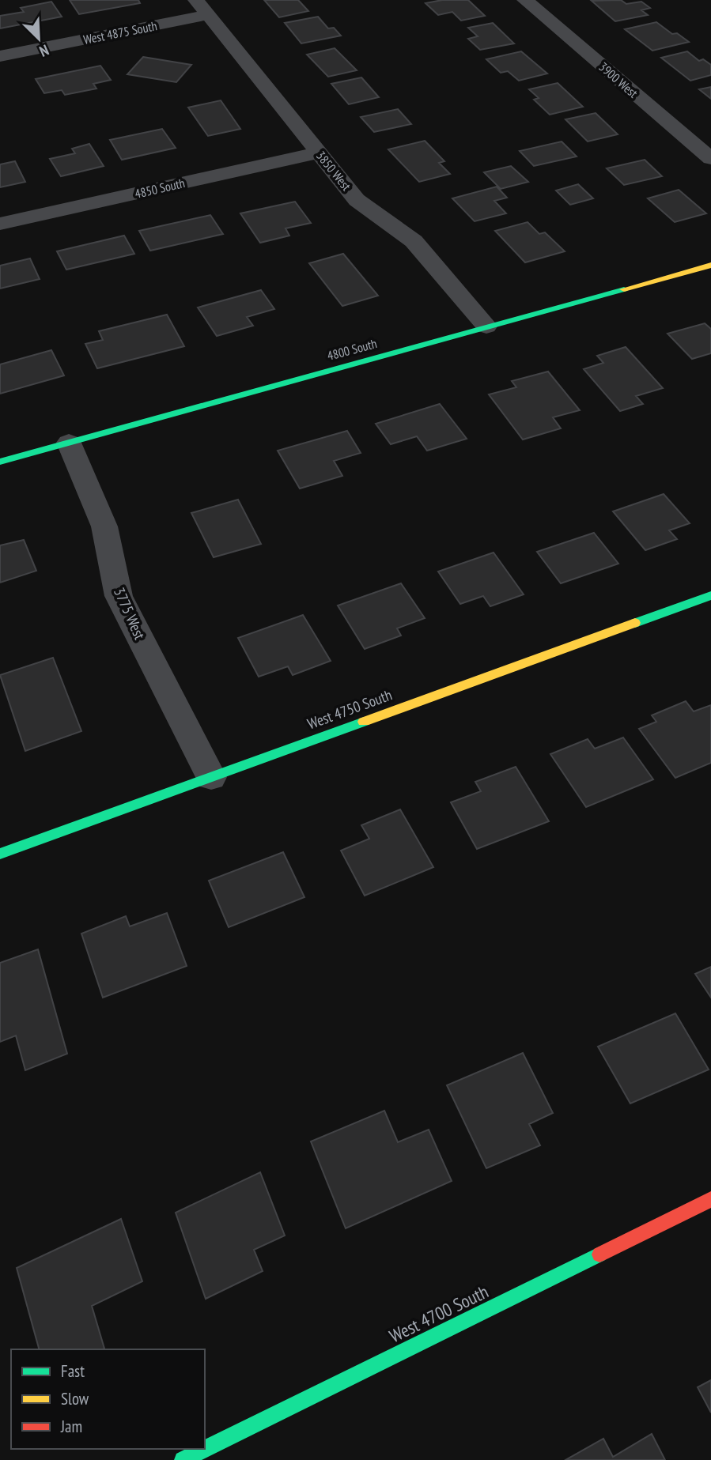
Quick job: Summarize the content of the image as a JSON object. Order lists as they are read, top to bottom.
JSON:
{
  "streets": {
    "street": [
      "West 4875 South",
      "3900 West",
      "3850 West",
      "4850 South",
      "4800 South",
      "3775 West",
      "West 4750 South",
      "West 4700 South"
    ]
  },
  "crossings": [
    ["West 4875 South", "3850 West"],
    ["3850 West", "4850 South"],
    ["3850 West", "4800 South"],
    ["4800 South", "3775 West"],
    ["3775 West", "West 4750 South"]
  ],
  "legend": ["Fast", "Slow", "Jam"],
  "north": "bottom right"
}
